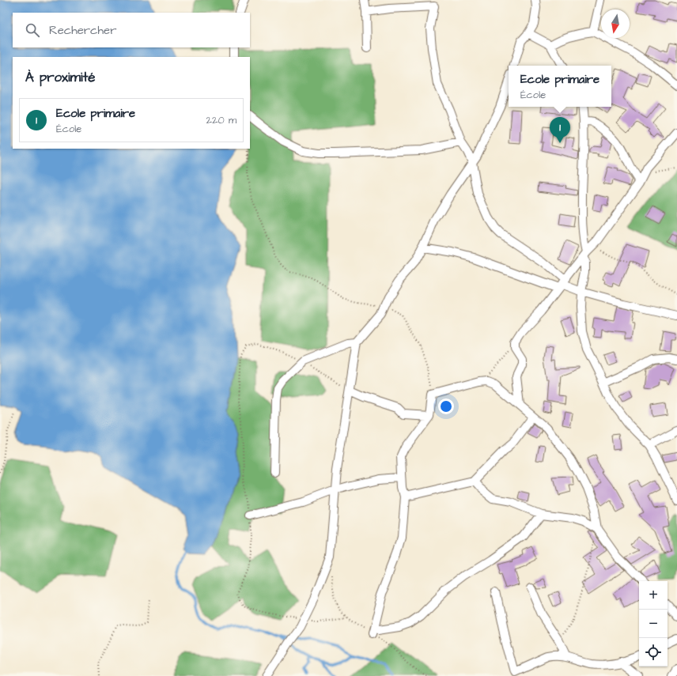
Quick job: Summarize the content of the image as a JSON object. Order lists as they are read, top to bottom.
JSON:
{
  "north": "bottom",
  "page": {
    "search": "Rechercher",
    "heading": "À proximité",
    "popup": ["Ecole primaire", "École"],
    "list": [
      {
        "mark": "1",
        "name": "Ecole primaire",
        "note": "École",
        "value": "220 m"
      }
    ],
    "pins": "1",
    "map_buttons": ["+", "−"]
  }
}
